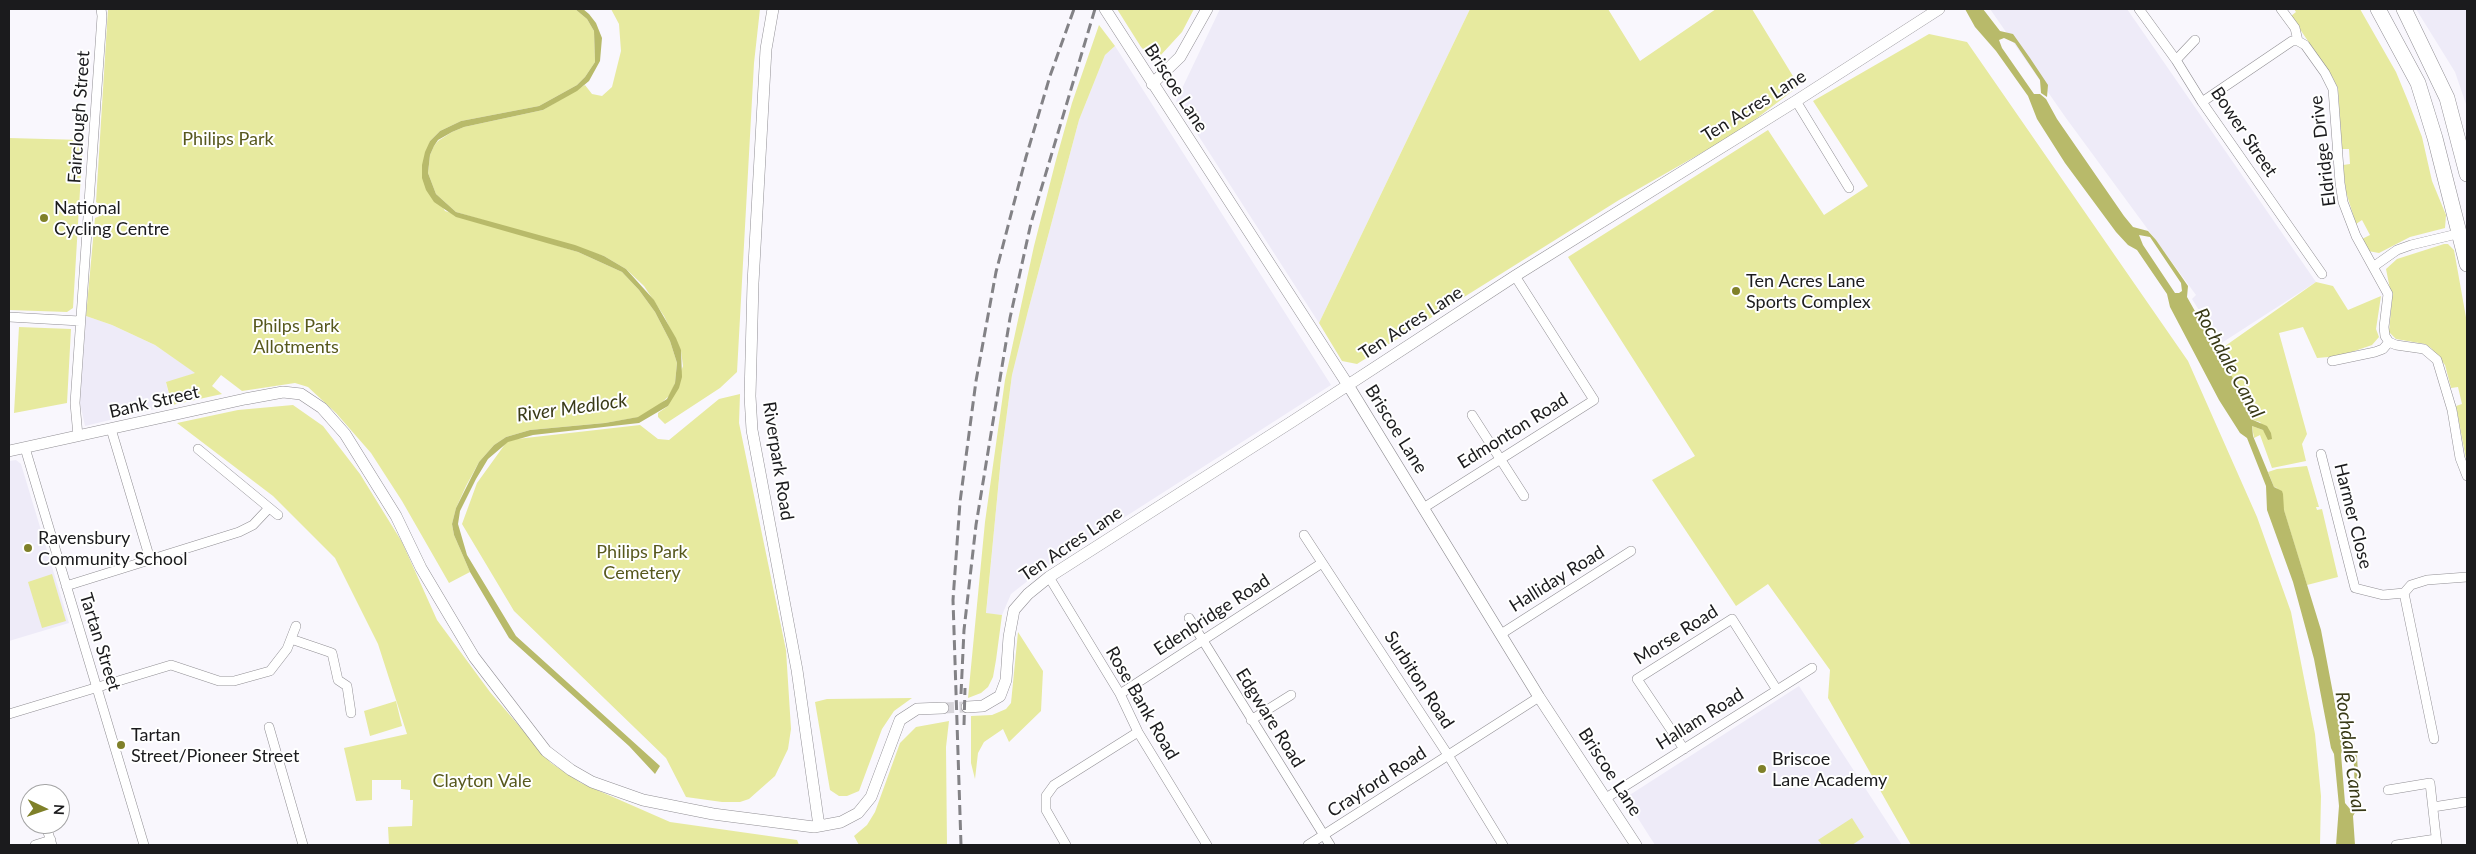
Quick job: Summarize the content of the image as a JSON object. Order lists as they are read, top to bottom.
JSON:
{
  "streets": {
    "street": [
      "Briscoe Lane",
      "Ten Acres Lane",
      "Fairclough Street",
      "Bower Street",
      "Eldridge Drive",
      "Bank Street",
      "Edmonton Road",
      "Riverpark Road",
      "Harmer Close",
      "Halliday Road",
      "Edenbridge Road",
      "Morse Road",
      "Tartan Street",
      "Surbiton Road",
      "Rose Bank Road",
      "Edgware Road",
      "Hallam Road",
      "Crayford Road"
    ]
  },
  "crossings": [
    ["Briscoe Lane", "Ten Acres Lane"],
    ["Briscoe Lane", "Edmonton Road"],
    ["Briscoe Lane", "Halliday Road"],
    ["Briscoe Lane", "Hallam Road"],
    ["Briscoe Lane", "Crayford Road"],
    ["Ten Acres Lane", "Edmonton Road"],
    ["Ten Acres Lane", "Rose Bank Road"],
    ["Fairclough Street", "Bank Street"],
    ["Bank Street", "Riverpark Road"],
    ["Bank Street", "Tartan Street"],
    ["Edenbridge Road", "Surbiton Road"],
    ["Edenbridge Road", "Rose Bank Road"],
    ["Edenbridge Road", "Edgware Road"],
    ["Morse Road", "Hallam Road"],
    ["Surbiton Road", "Crayford Road"],
    ["Edgware Road", "Crayford Road"]
  ],
  "water": ["Rochdale Canal", "River Medlock"],
  "parks": [
    "Philips Park",
    "Philps Park Allotments",
    "Philips Park Cemetery",
    "Clayton Vale"
  ],
  "places": [
    "National Cycling Centre",
    "Ten Acres Lane Sports Complex",
    "Ravensbury Community School",
    "Tartan Street/Pioneer Street",
    "Briscoe Lane Academy"
  ],
  "north": "right"
}
